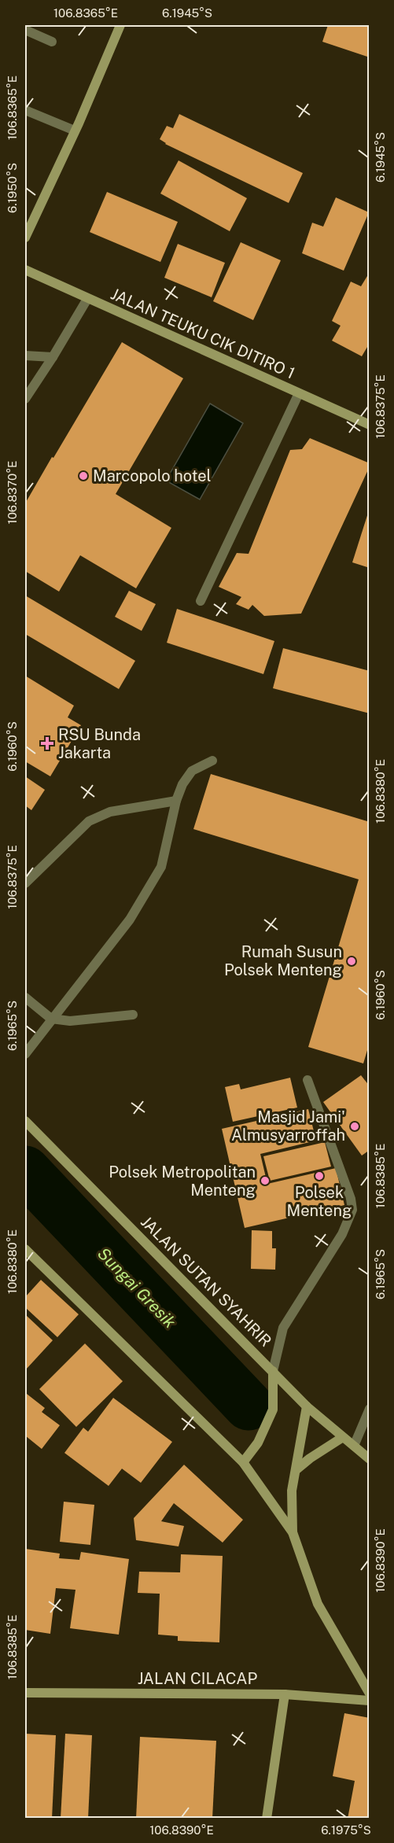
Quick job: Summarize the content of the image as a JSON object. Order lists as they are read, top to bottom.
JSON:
{
  "streets": {
    "street": ["JALAN TEUKU CIK DITIRO 1", "JALAN SUTAN SYAHRIR", "JALAN CILACAP"]
  },
  "water": ["Sungai Gresik"],
  "places": {
    "other": [
      "Marcopolo hotel",
      "Rumah Susun Polsek Menteng",
      "Masjid Jami' Almusyarroffah",
      "Polsek Menteng",
      "Polsek Metropolitan Menteng"
    ],
    "health": ["RSU Bunda Jakarta"]
  },
  "coordinates": [
    "106.8365°E",
    "6.1945°S",
    "6.1950°S",
    "106.8375°E",
    "106.8370°E",
    "6.1960°S",
    "106.8380°E",
    "6.1965°S",
    "106.8385°E",
    "106.8390°E",
    "6.1975°S"
  ]
}
